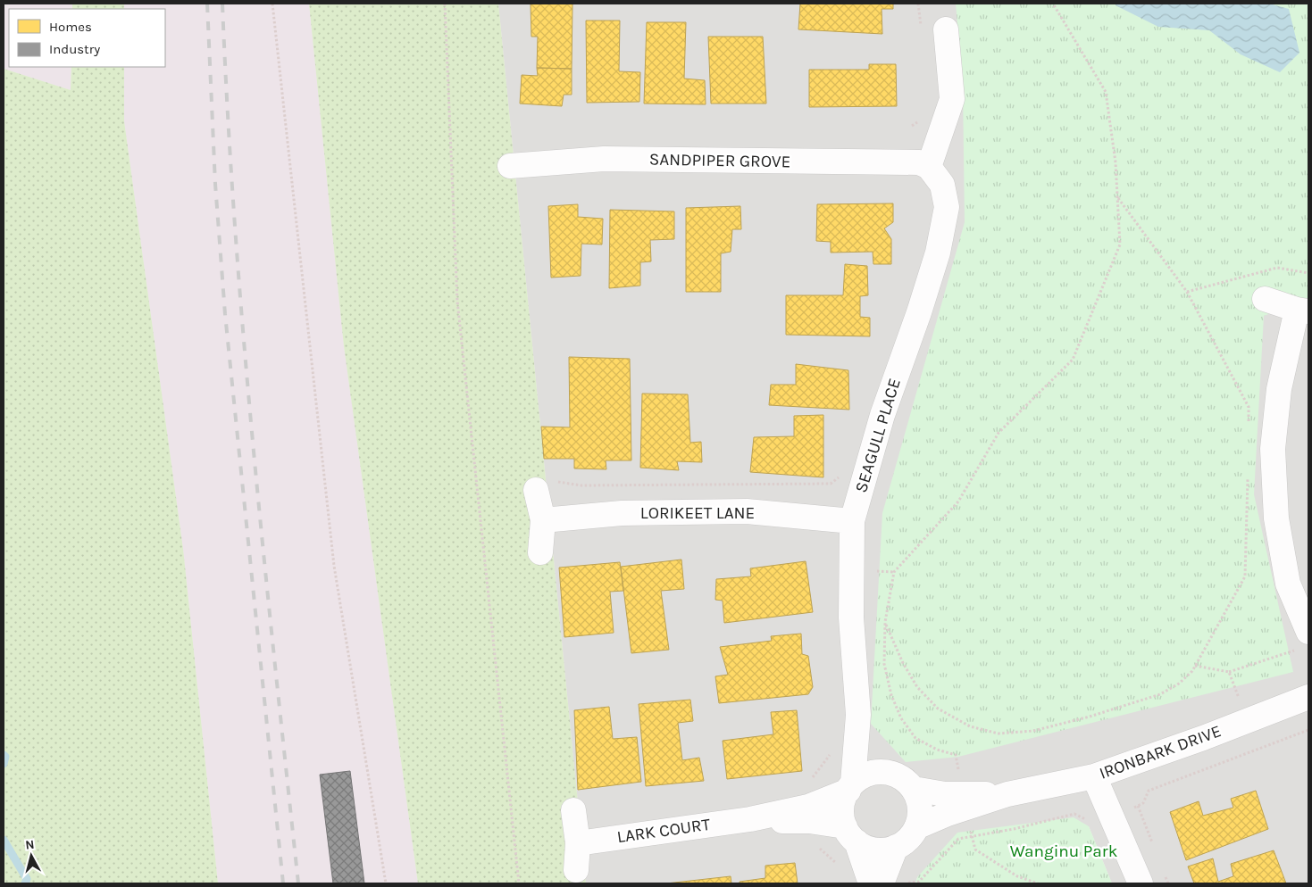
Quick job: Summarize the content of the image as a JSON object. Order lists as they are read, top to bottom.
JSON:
{
  "streets": {
    "street": [
      "SANDPIPER GROVE",
      "SEAGULL PLACE",
      "LORIKEET LANE",
      "IRONBARK DRIVE",
      "LARK COURT"
    ]
  },
  "crossings": [
    ["SANDPIPER GROVE", "SEAGULL PLACE"],
    ["SEAGULL PLACE", "LORIKEET LANE"],
    ["SEAGULL PLACE", "IRONBARK DRIVE"],
    ["SEAGULL PLACE", "LARK COURT"],
    ["IRONBARK DRIVE", "LARK COURT"]
  ],
  "parks": ["Wanginu Park"],
  "legend": ["Homes", "Industry"],
  "north": "top"
}
